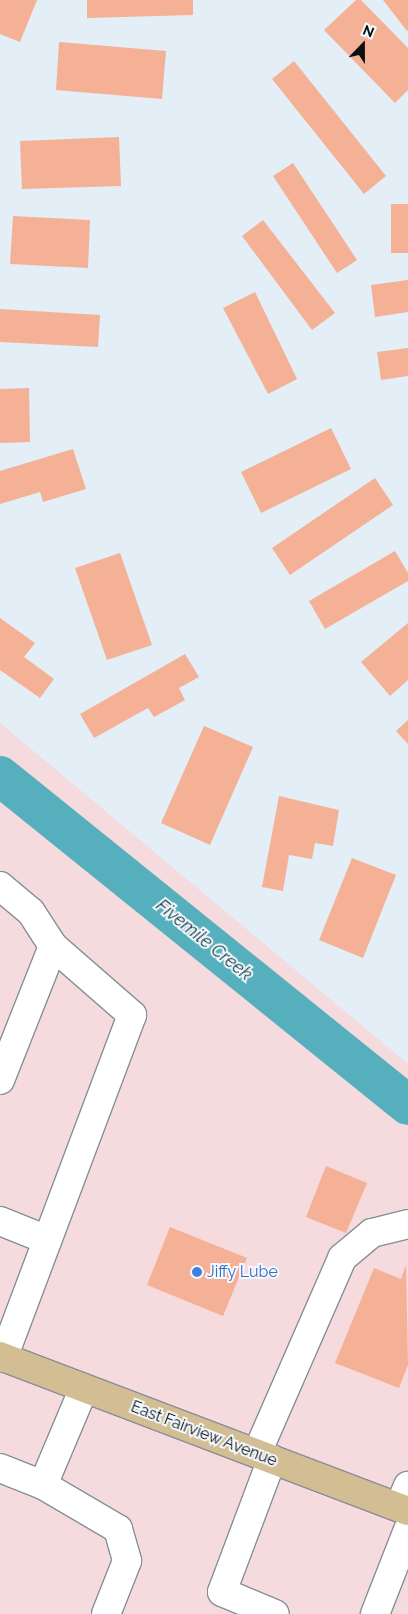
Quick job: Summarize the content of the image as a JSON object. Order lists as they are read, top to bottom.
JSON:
{
  "streets": {
    "main road": ["East Fairview Avenue"]
  },
  "water": ["Fivemile Creek"],
  "places": ["Jiffy Lube"],
  "north": "top"
}
